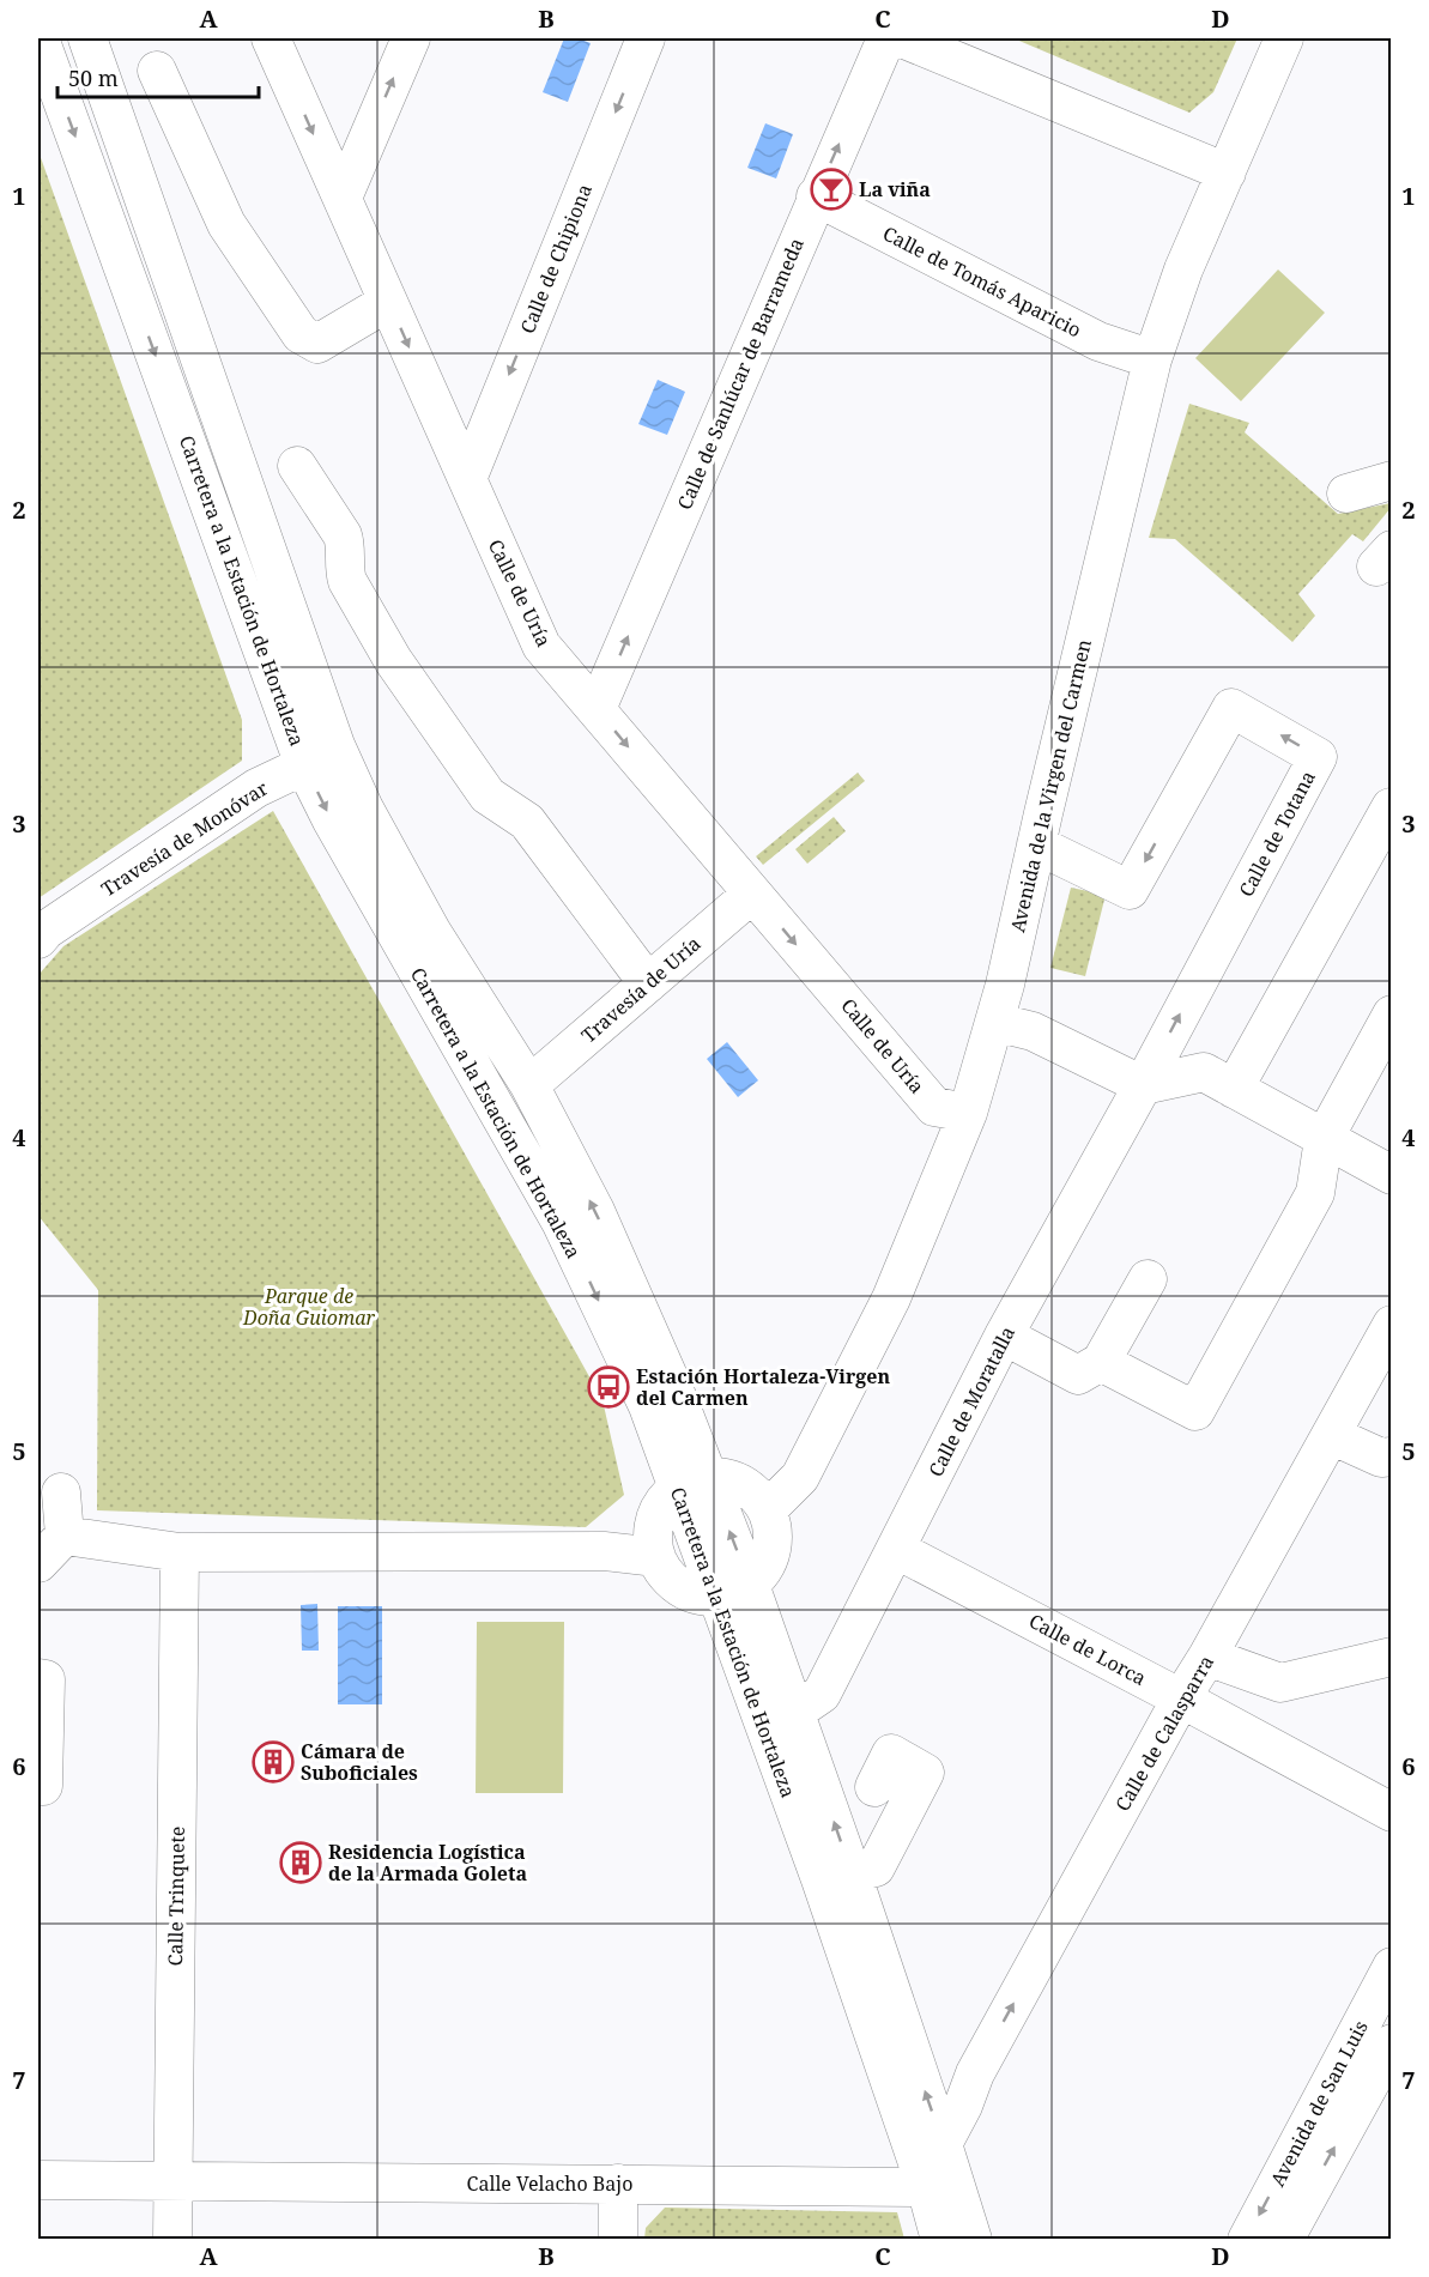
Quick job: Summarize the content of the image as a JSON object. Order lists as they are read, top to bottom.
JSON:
{
  "streets": {
    "street": [
      "Calle de Chipiona",
      "Calle de Tomás Aparicio",
      "Calle de Sanlúcar de Barrameda",
      "Carretera a la Estación de Hortaleza",
      "Calle de Uría",
      "Avenida de la Virgen del Carmen",
      "Calle de Totana",
      "Travesía de Monóvar",
      "Travesía de Uría",
      "Calle de Moratalla",
      "Calle de Lorca",
      "Calle de Calasparra",
      "Calle Trinquete",
      "Avenida de San Luis",
      "Calle Velacho Bajo"
    ]
  },
  "crossings": [
    ["Calle de Chipiona", "Calle de Uría"],
    ["Calle de Tomás Aparicio", "Calle de Sanlúcar de Barrameda"],
    ["Calle de Tomás Aparicio", "Avenida de la Virgen del Carmen"],
    ["Calle de Sanlúcar de Barrameda", "Calle de Uría"],
    ["Carretera a la Estación de Hortaleza", "Travesía de Monóvar"],
    ["Carretera a la Estación de Hortaleza", "Travesía de Uría"],
    ["Carretera a la Estación de Hortaleza", "Calle de Moratalla"],
    ["Carretera a la Estación de Hortaleza", "Calle de Calasparra"],
    ["Carretera a la Estación de Hortaleza", "Calle Velacho Bajo"],
    ["Calle de Uría", "Avenida de la Virgen del Carmen"],
    ["Calle de Uría", "Travesía de Uría"],
    ["Avenida de la Virgen del Carmen", "Calle de Totana"],
    ["Calle de Totana", "Calle de Moratalla"],
    ["Calle de Moratalla", "Calle de Lorca"],
    ["Calle de Lorca", "Calle de Calasparra"],
    ["Calle Trinquete", "Calle Velacho Bajo"]
  ],
  "one_way": ["Calle de Sanlúcar de Barrameda", "Calle de Calasparra"],
  "parks": ["Parque de Doña Guiomar"],
  "places": {
    "bar": ["La viña"],
    "bus stop": ["Estación Hortaleza-Virgen del Carmen"],
    "building": ["Cámara de Suboficiales", "Residencia Logística de la Armada Goleta"]
  },
  "scale_bar": "50 m",
  "grid": {
    "columns": [
      "A",
      "B",
      "C",
      "D"
    ],
    "rows": [
      "1",
      "2",
      "3",
      "4",
      "5",
      "6",
      "7"
    ]
  }
}
